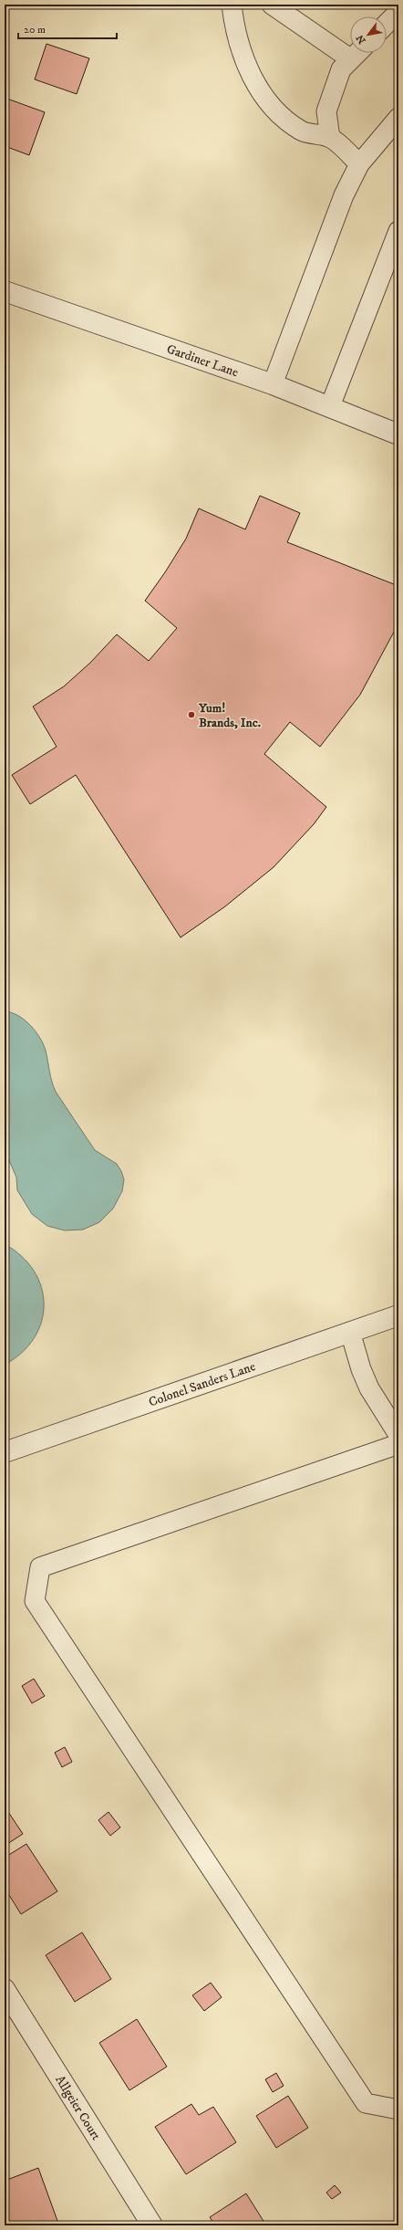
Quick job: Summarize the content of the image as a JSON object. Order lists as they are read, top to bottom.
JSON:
{
  "streets": {
    "street": ["Gardiner Lane", "Colonel Sanders Lane", "Allgeier Court"]
  },
  "places": ["Yum! Brands, Inc."],
  "scale_bar": "20 m",
  "north": "bottom left"
}
